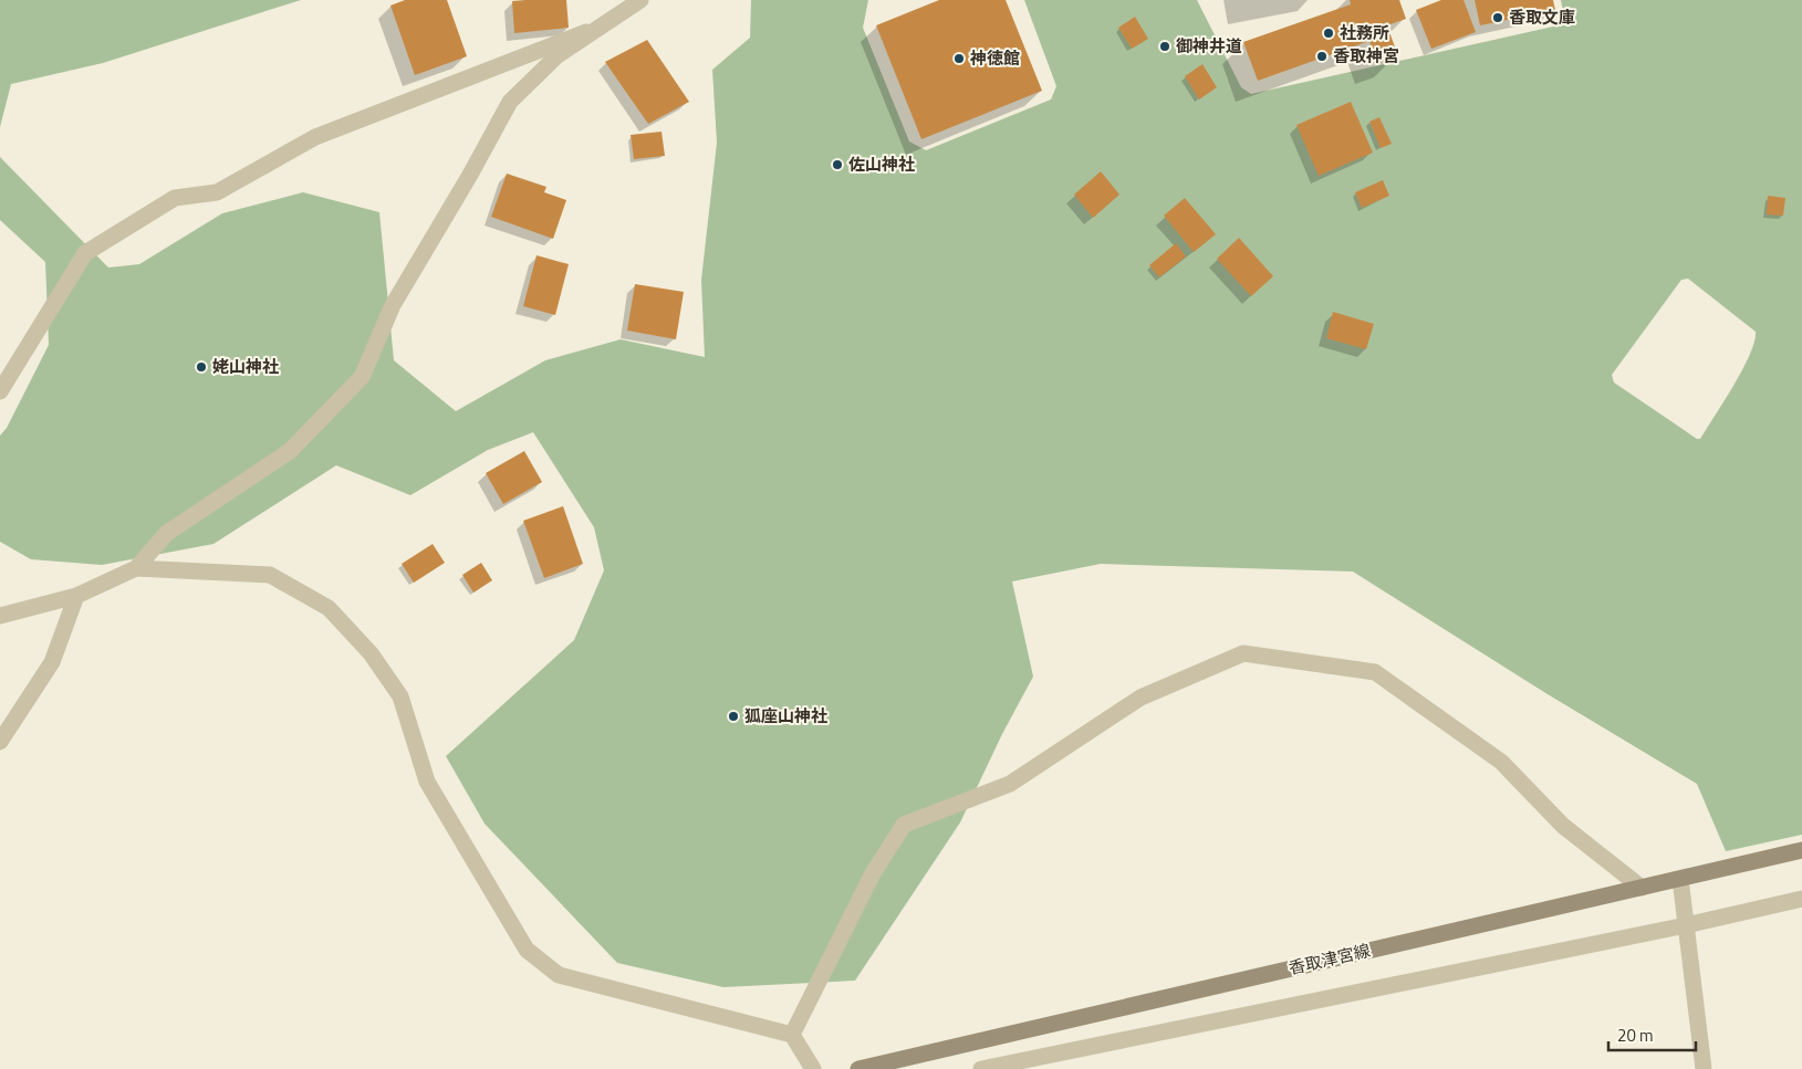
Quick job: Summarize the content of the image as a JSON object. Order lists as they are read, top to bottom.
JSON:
{
  "streets": {
    "main road": ["香取津宮線"]
  },
  "places": [
    "香取文庫",
    "社務所",
    "御神井道",
    "香取神宮",
    "神徳館",
    "佐山神社",
    "姥山神社",
    "狐座山神社"
  ],
  "scale_bar": "20 m"
}
